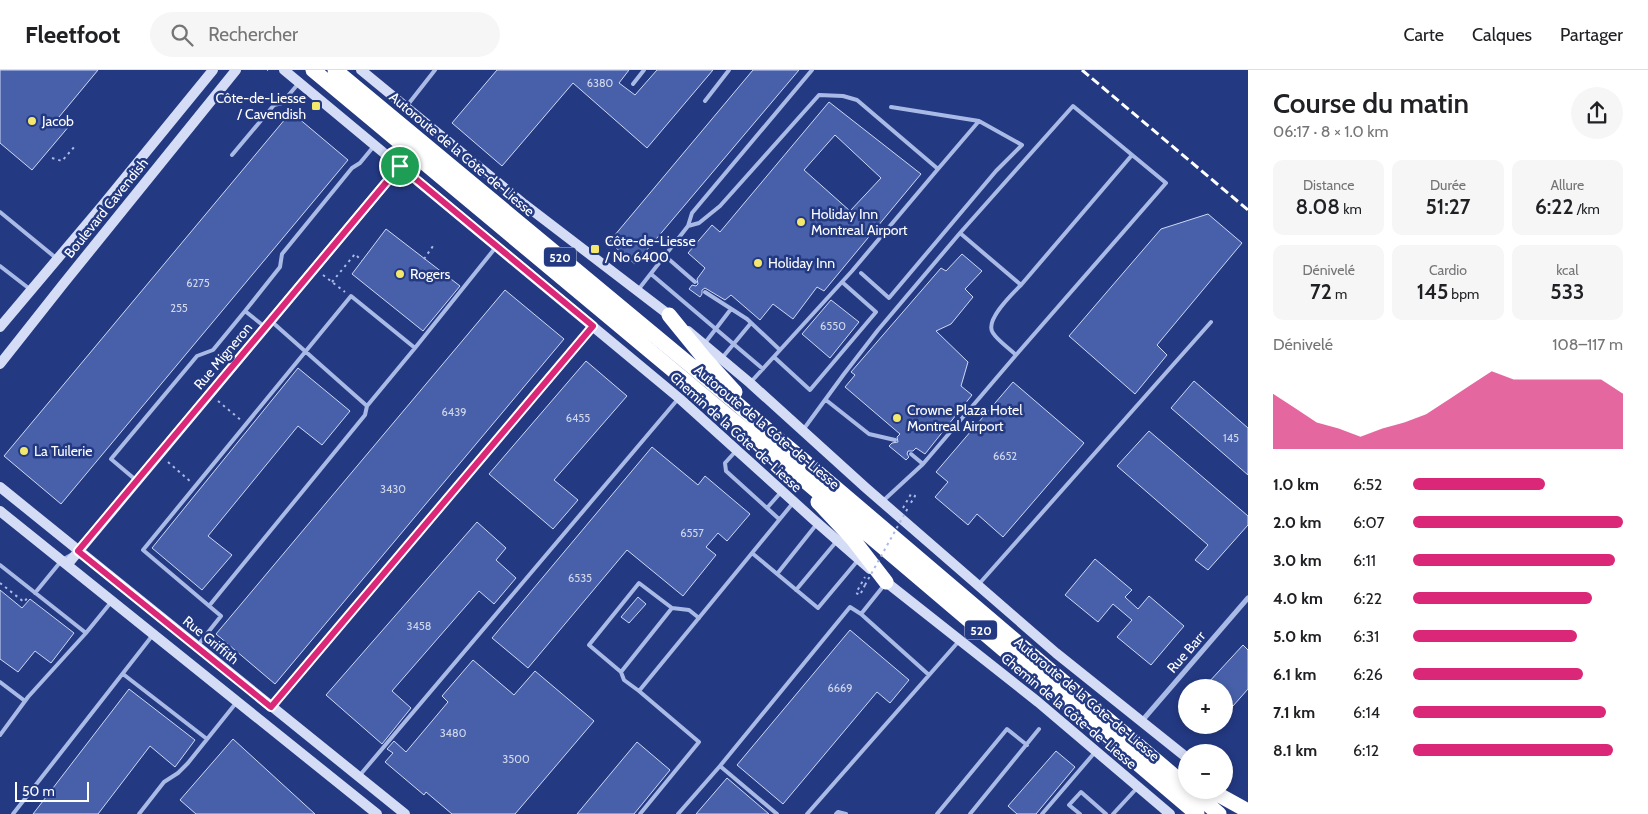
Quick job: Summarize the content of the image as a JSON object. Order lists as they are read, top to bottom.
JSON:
{
  "streets": {
    "highway": ["Autoroute de la Côte-de-Liesse", "520"],
    "main road": [
      "Boulevard Cavendish",
      "Rue Migneron",
      "Chemin de la Côte-de-Liesse",
      "Rue Griffith"
    ],
    "street": ["Rue Barr"]
  },
  "crossings": [
    ["Rue Migneron", "Chemin de la Côte-de-Liesse"],
    ["Rue Migneron", "Rue Griffith"]
  ],
  "places": {
    "transit": ["Côte-de-Liesse / Cavendish", "Côte-de-Liesse / No 6400"],
    "other": [
      "Jacob",
      "Holiday Inn Montreal Airport",
      "Holiday Inn",
      "Rogers",
      "Crowne Plaza Hotel Montreal Airport",
      "La Tuilerie"
    ]
  },
  "house_numbers": [
    "6380",
    "6275",
    "255",
    "6550",
    "6439",
    "6455",
    "145",
    "6652",
    "3430",
    "6557",
    "6535",
    "3458",
    "6669",
    "3480",
    "3500"
  ],
  "scale_bar": "50 m",
  "page": {
    "header": "Fleetfoot",
    "search": "Rechercher",
    "nav": ["Carte", "Calques", "Partager"],
    "heading": ["Course du matin", "06:17 · 8 × 1.0 km"],
    "stats": [
      ["Distance", "8.08 km"],
      ["Durée", "51:27"],
      ["Allure", "6:22 /km"],
      ["Dénivelé", "72 m"],
      ["Cardio", "145 bpm"],
      ["kcal", "533"]
    ],
    "chart": ["Dénivelé", "108–117 m"],
    "list": [
      {
        "name": "1.0 km",
        "note": "6:52"
      },
      {
        "name": "2.0 km",
        "note": "6:07"
      },
      {
        "name": "3.0 km",
        "note": "6:11"
      },
      {
        "name": "4.0 km",
        "note": "6:22"
      },
      {
        "name": "5.0 km",
        "note": "6:31"
      },
      {
        "name": "6.1 km",
        "note": "6:26"
      },
      {
        "name": "7.1 km",
        "note": "6:14"
      },
      {
        "name": "8.1 km",
        "note": "6:12"
      }
    ],
    "map_buttons": ["+", "−"],
    "scale": "50 m"
  }
}
